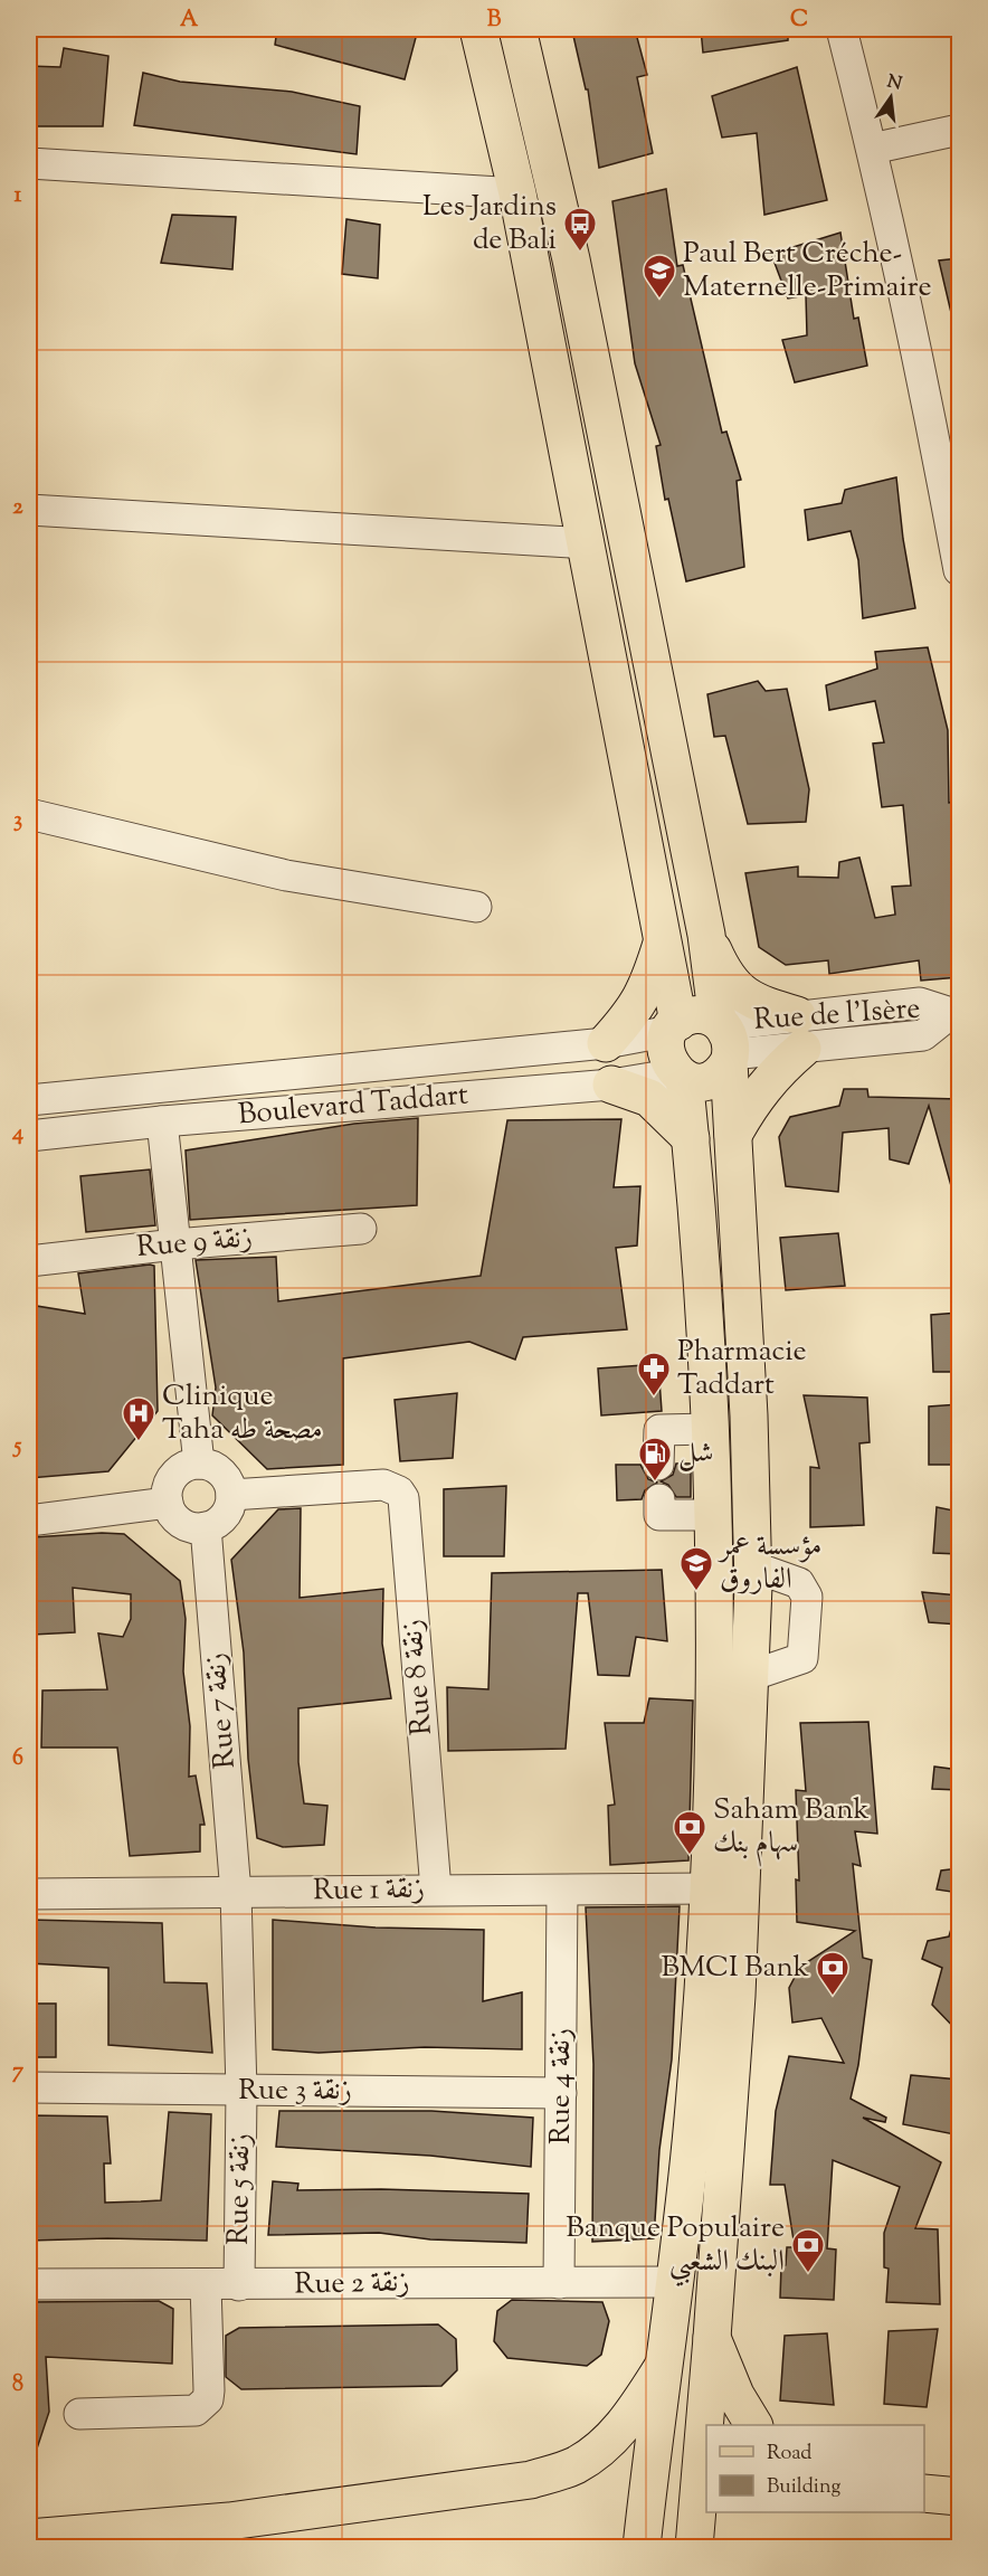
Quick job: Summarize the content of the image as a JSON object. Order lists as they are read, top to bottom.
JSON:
{
  "streets": {
    "street": [
      "Rue de l'Isère",
      "Boulevard Taddart",
      "Rue 9 زنقة",
      "Rue 8 زنقة",
      "Rue 7 زنقة",
      "Rue 1 زنقة",
      "Rue 4 زنقة",
      "Rue 3 زنقة",
      "Rue 5 زنقة",
      "Rue 2 زنقة"
    ]
  },
  "crossings": [
    ["Rue de l'Isère", "Boulevard Taddart"],
    ["Rue 8 زنقة", "Rue 7 زنقة"],
    ["Rue 8 زنقة", "Rue 1 زنقة"],
    ["Rue 7 زنقة", "Rue 1 زنقة"],
    ["Rue 7 زنقة", "Rue 5 زنقة"],
    ["Rue 1 زنقة", "Rue 4 زنقة"],
    ["Rue 1 زنقة", "Rue 5 زنقة"],
    ["Rue 4 زنقة", "Rue 3 زنقة"],
    ["Rue 4 زنقة", "Rue 2 زنقة"],
    ["Rue 3 زنقة", "Rue 5 زنقة"],
    ["Rue 5 زنقة", "Rue 2 زنقة"]
  ],
  "places": {
    "bus stop": ["Les Jardins de Bali"],
    "school or university": ["Paul Bert Créche- Maternelle-Primaire", "مؤسسة عمر الفاروق"],
    "pharmacy": ["Pharmacie Taddart"],
    "hospital": ["Clinique Taha مصحة طه"],
    "fuel station": ["شل"],
    "bank": ["Saham Bank سهام بنك", "BMCI Bank", "Banque Populaire البنك الشعبي"]
  },
  "legend": ["Road", "Building"],
  "north": "top",
  "grid": {
    "columns": ["A", "B", "C"],
    "rows": [
      "1",
      "2",
      "3",
      "4",
      "5",
      "6",
      "7",
      "8"
    ]
  }
}
